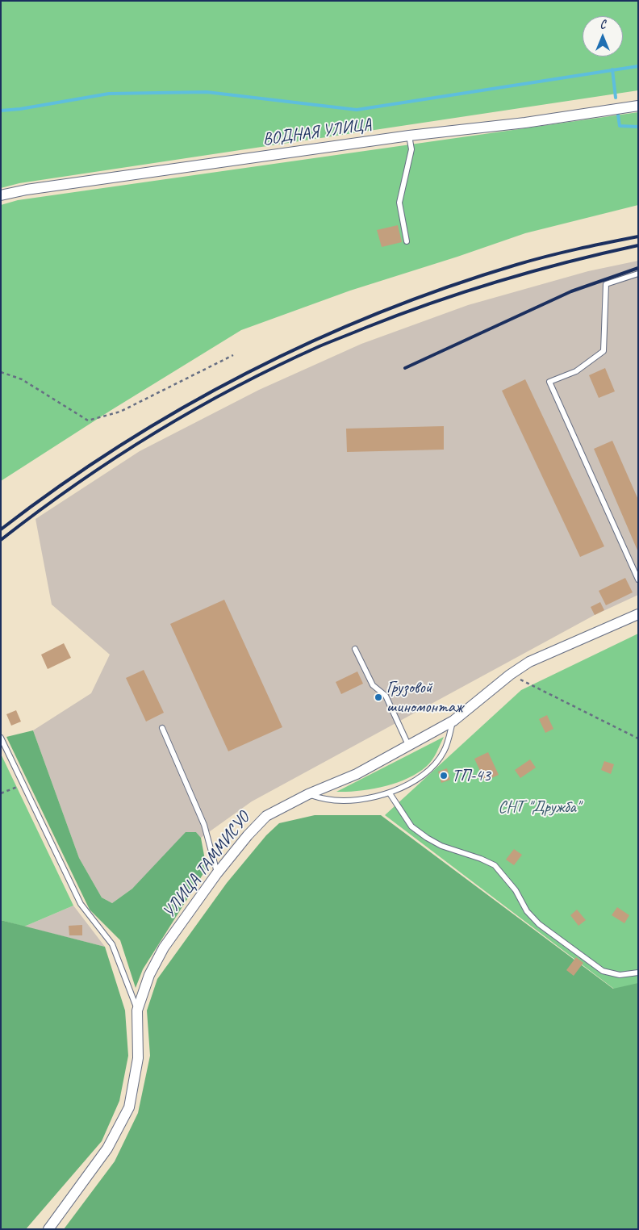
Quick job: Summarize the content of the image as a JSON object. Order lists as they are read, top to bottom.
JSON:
{
  "streets": {
    "street": ["ВОДНАЯ УЛИЦА", "УЛИЦА ТАММИСУО"]
  },
  "parks": ["СНТ \"Дружба\""],
  "places": ["Грузовой шиномонтаж", "ТП-43"],
  "north": "top"
}
